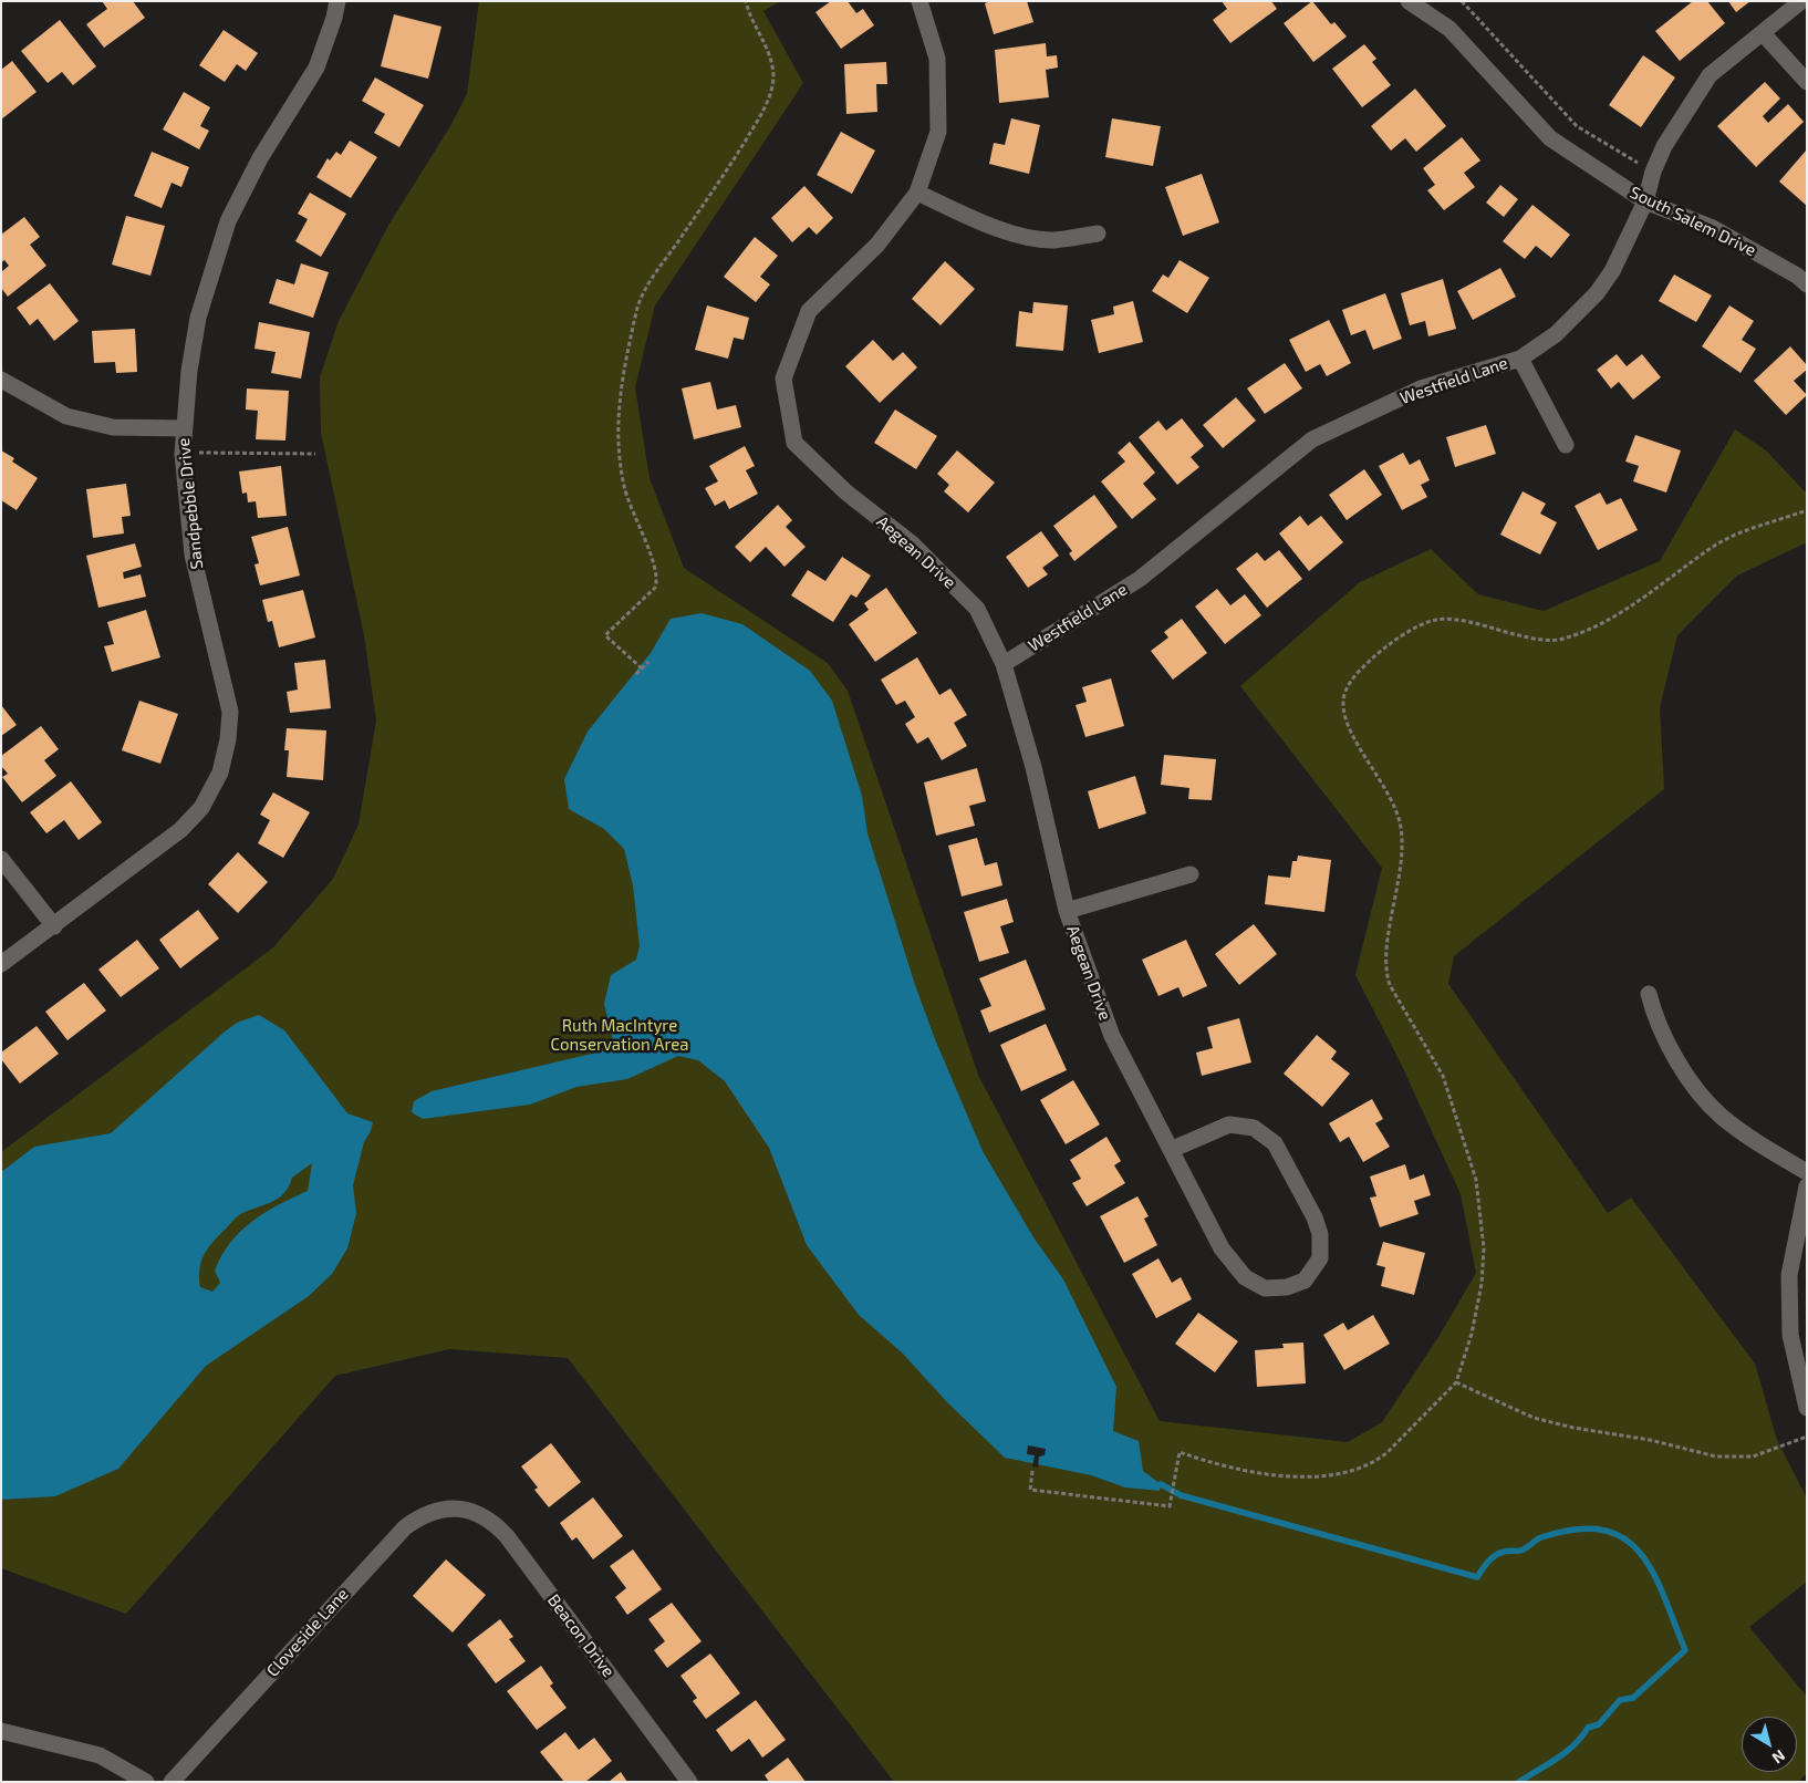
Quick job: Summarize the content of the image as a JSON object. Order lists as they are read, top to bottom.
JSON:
{
  "streets": {
    "street": [
      "South Salem Drive",
      "Westfield Lane",
      "Sandpebble Drive",
      "Aegean Drive",
      "Cloveside Lane",
      "Beacon Drive"
    ]
  },
  "crossings": [
    ["South Salem Drive", "Westfield Lane"],
    ["Westfield Lane", "Aegean Drive"],
    ["Cloveside Lane", "Beacon Drive"]
  ],
  "parks": ["Ruth MacIntyre Conservation Area"],
  "north": "bottom right"
}
